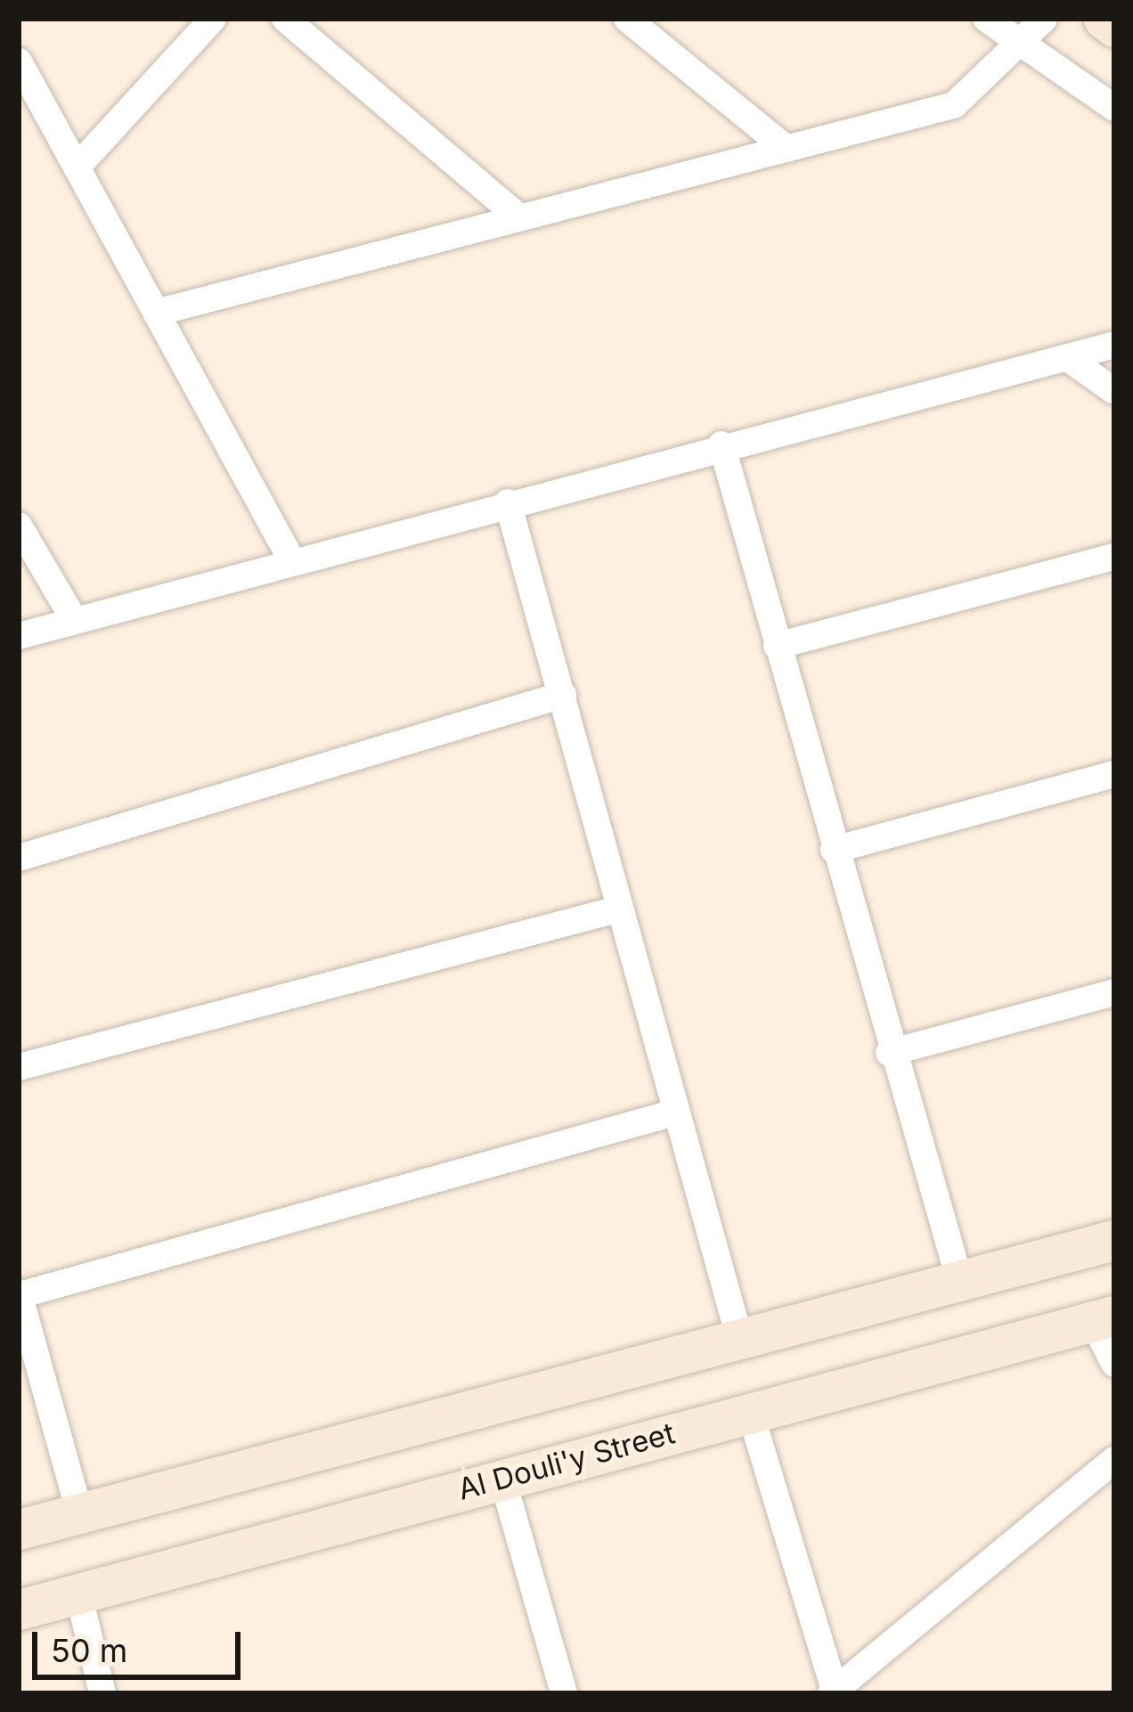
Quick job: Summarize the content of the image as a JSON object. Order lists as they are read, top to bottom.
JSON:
{
  "streets": {
    "main road": ["Al Douli'y Street"]
  },
  "scale_bar": "50 m"
}
